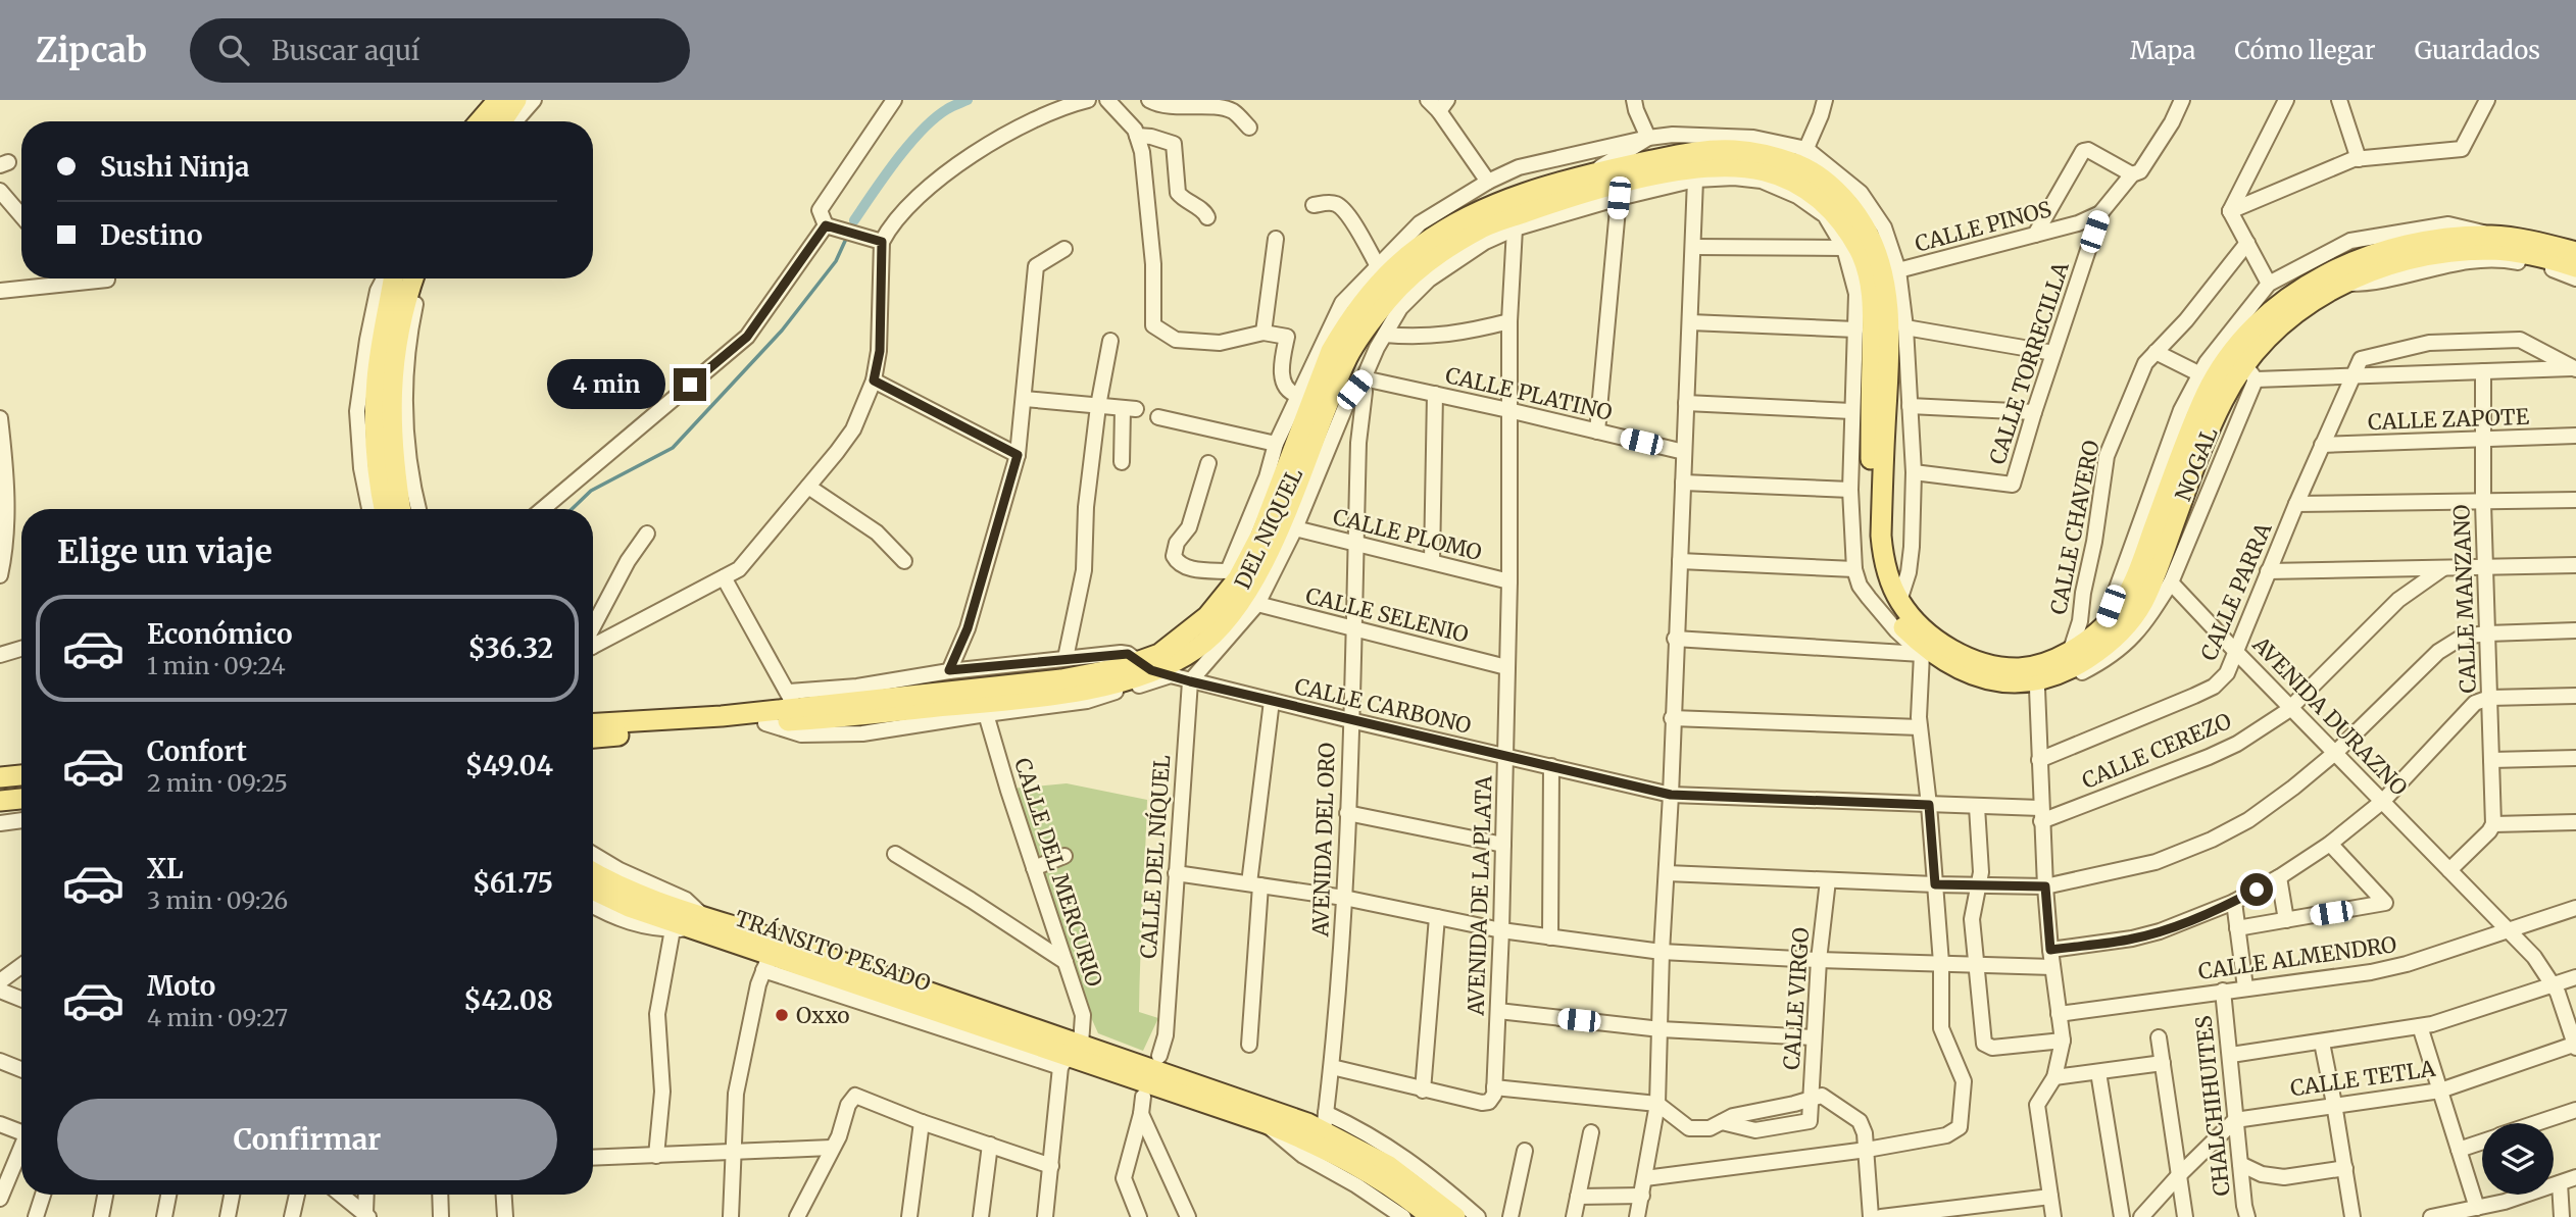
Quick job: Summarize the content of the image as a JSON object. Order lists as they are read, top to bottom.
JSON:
{
  "streets": {
    "main road": ["TRÁNSITO PESADO"],
    "street": [
      "CALLE PINOS",
      "CALLE TORRECILLA",
      "CALLE PLATINO",
      "CALLE ZAPOTE",
      "NOGAL",
      "CALLE CHAVERO",
      "DEL NIQUEL",
      "CALLE PLOMO",
      "CALLE PARRA",
      "CALLE MANZANO",
      "CALLE SELENIO",
      "CALLE CARBONO",
      "AVENIDA DURAZNO",
      "CALLE CEREZO",
      "AVENIDA DEL ORO",
      "CALLE DEL NÍQUEL",
      "CALLE DEL MERCURIO",
      "AVENIDA DE LA PLATA",
      "CALLE ALMENDRO",
      "CALLE VIRGO",
      "CALLE TETLA",
      "CHALCHIHUITES"
    ]
  },
  "crossings": [
    ["CALLE PINOS", "CALLE TORRECILLA"],
    ["CALLE PLATINO", "DEL NIQUEL"],
    ["CALLE PLATINO", "AVENIDA DEL ORO"],
    ["CALLE PLATINO", "AVENIDA DE LA PLATA"],
    ["CALLE ZAPOTE", "CALLE PARRA"],
    ["CALLE ZAPOTE", "CALLE MANZANO"],
    ["NOGAL", "CALLE PARRA"],
    ["NOGAL", "AVENIDA DURAZNO"],
    ["DEL NIQUEL", "CALLE PLOMO"],
    ["DEL NIQUEL", "CALLE SELENIO"],
    ["DEL NIQUEL", "CALLE CARBONO"],
    ["DEL NIQUEL", "AVENIDA DEL ORO"],
    ["DEL NIQUEL", "CALLE DEL NÍQUEL"],
    ["DEL NIQUEL", "AVENIDA DE LA PLATA"],
    ["CALLE PLOMO", "AVENIDA DEL ORO"],
    ["CALLE PLOMO", "AVENIDA DE LA PLATA"],
    ["CALLE PARRA", "CALLE MANZANO"],
    ["CALLE PARRA", "AVENIDA DURAZNO"],
    ["CALLE SELENIO", "AVENIDA DEL ORO"],
    ["CALLE SELENIO", "AVENIDA DE LA PLATA"],
    ["CALLE CARBONO", "CALLE CEREZO"],
    ["CALLE CARBONO", "AVENIDA DEL ORO"],
    ["CALLE CARBONO", "CALLE DEL NÍQUEL"],
    ["CALLE CARBONO", "AVENIDA DE LA PLATA"],
    ["AVENIDA DURAZNO", "CALLE CEREZO"],
    ["AVENIDA DURAZNO", "CALLE ALMENDRO"],
    ["AVENIDA DURAZNO", "CALLE TETLA"],
    ["CALLE DEL MERCURIO", "TRÁNSITO PESADO"],
    ["CALLE ALMENDRO", "CHALCHIHUITES"],
    ["CALLE TETLA", "CHALCHIHUITES"]
  ],
  "places": ["Oxxo"],
  "page": {
    "header": "Zipcab",
    "search": "Buscar aquí",
    "nav": ["Mapa", "Cómo llegar", "Guardados"],
    "banner": ["Sushi Ninja", "Destino"],
    "bubble": "4 min",
    "heading": "Elige un viaje",
    "list": [
      {
        "name": "Económico",
        "note": "1 min · 09:24",
        "value": "$36.32"
      },
      {
        "name": "Confort",
        "note": "2 min · 09:25",
        "value": "$49.04"
      },
      {
        "name": "XL",
        "note": "3 min · 09:26",
        "value": "$61.75"
      },
      {
        "name": "Moto",
        "note": "4 min · 09:27",
        "value": "$42.08"
      }
    ],
    "buttons": "Confirmar"
  }
}
